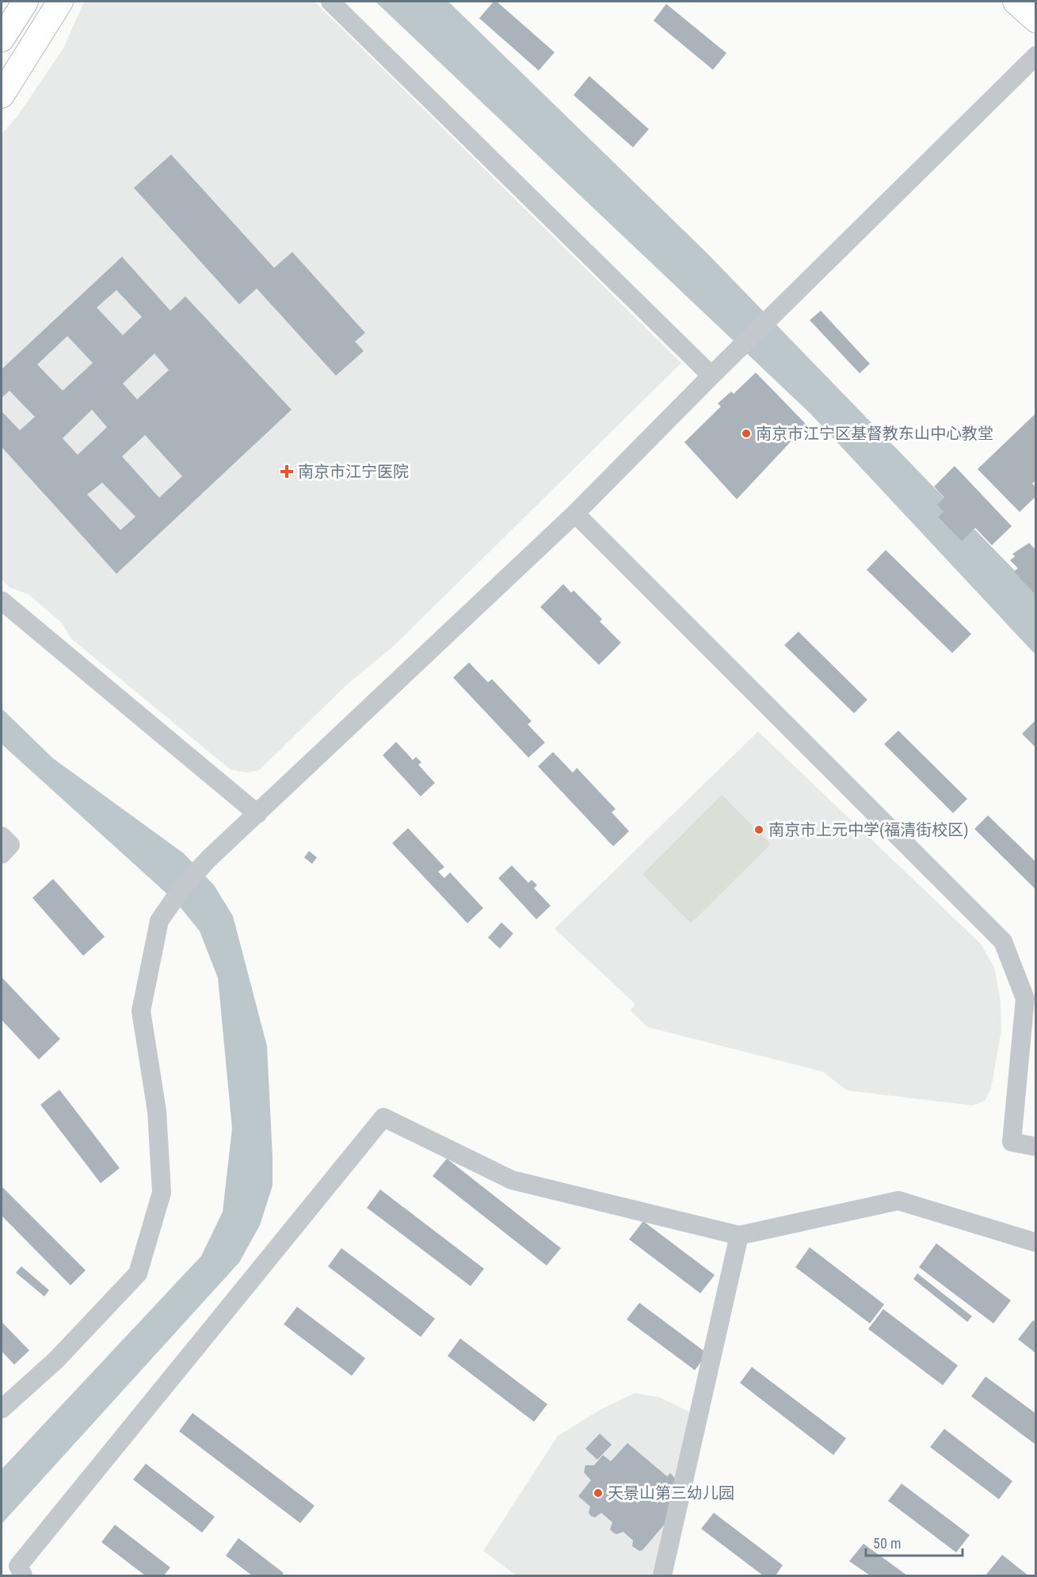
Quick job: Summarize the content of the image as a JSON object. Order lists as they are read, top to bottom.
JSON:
{
  "places": {
    "other": ["南京市江宁区基督教东山中心教堂", "南京市上元中学(福清街校区)", "天景山第三幼儿园"],
    "health": ["南京市江宁医院"]
  },
  "scale_bar": "50 m"
}
